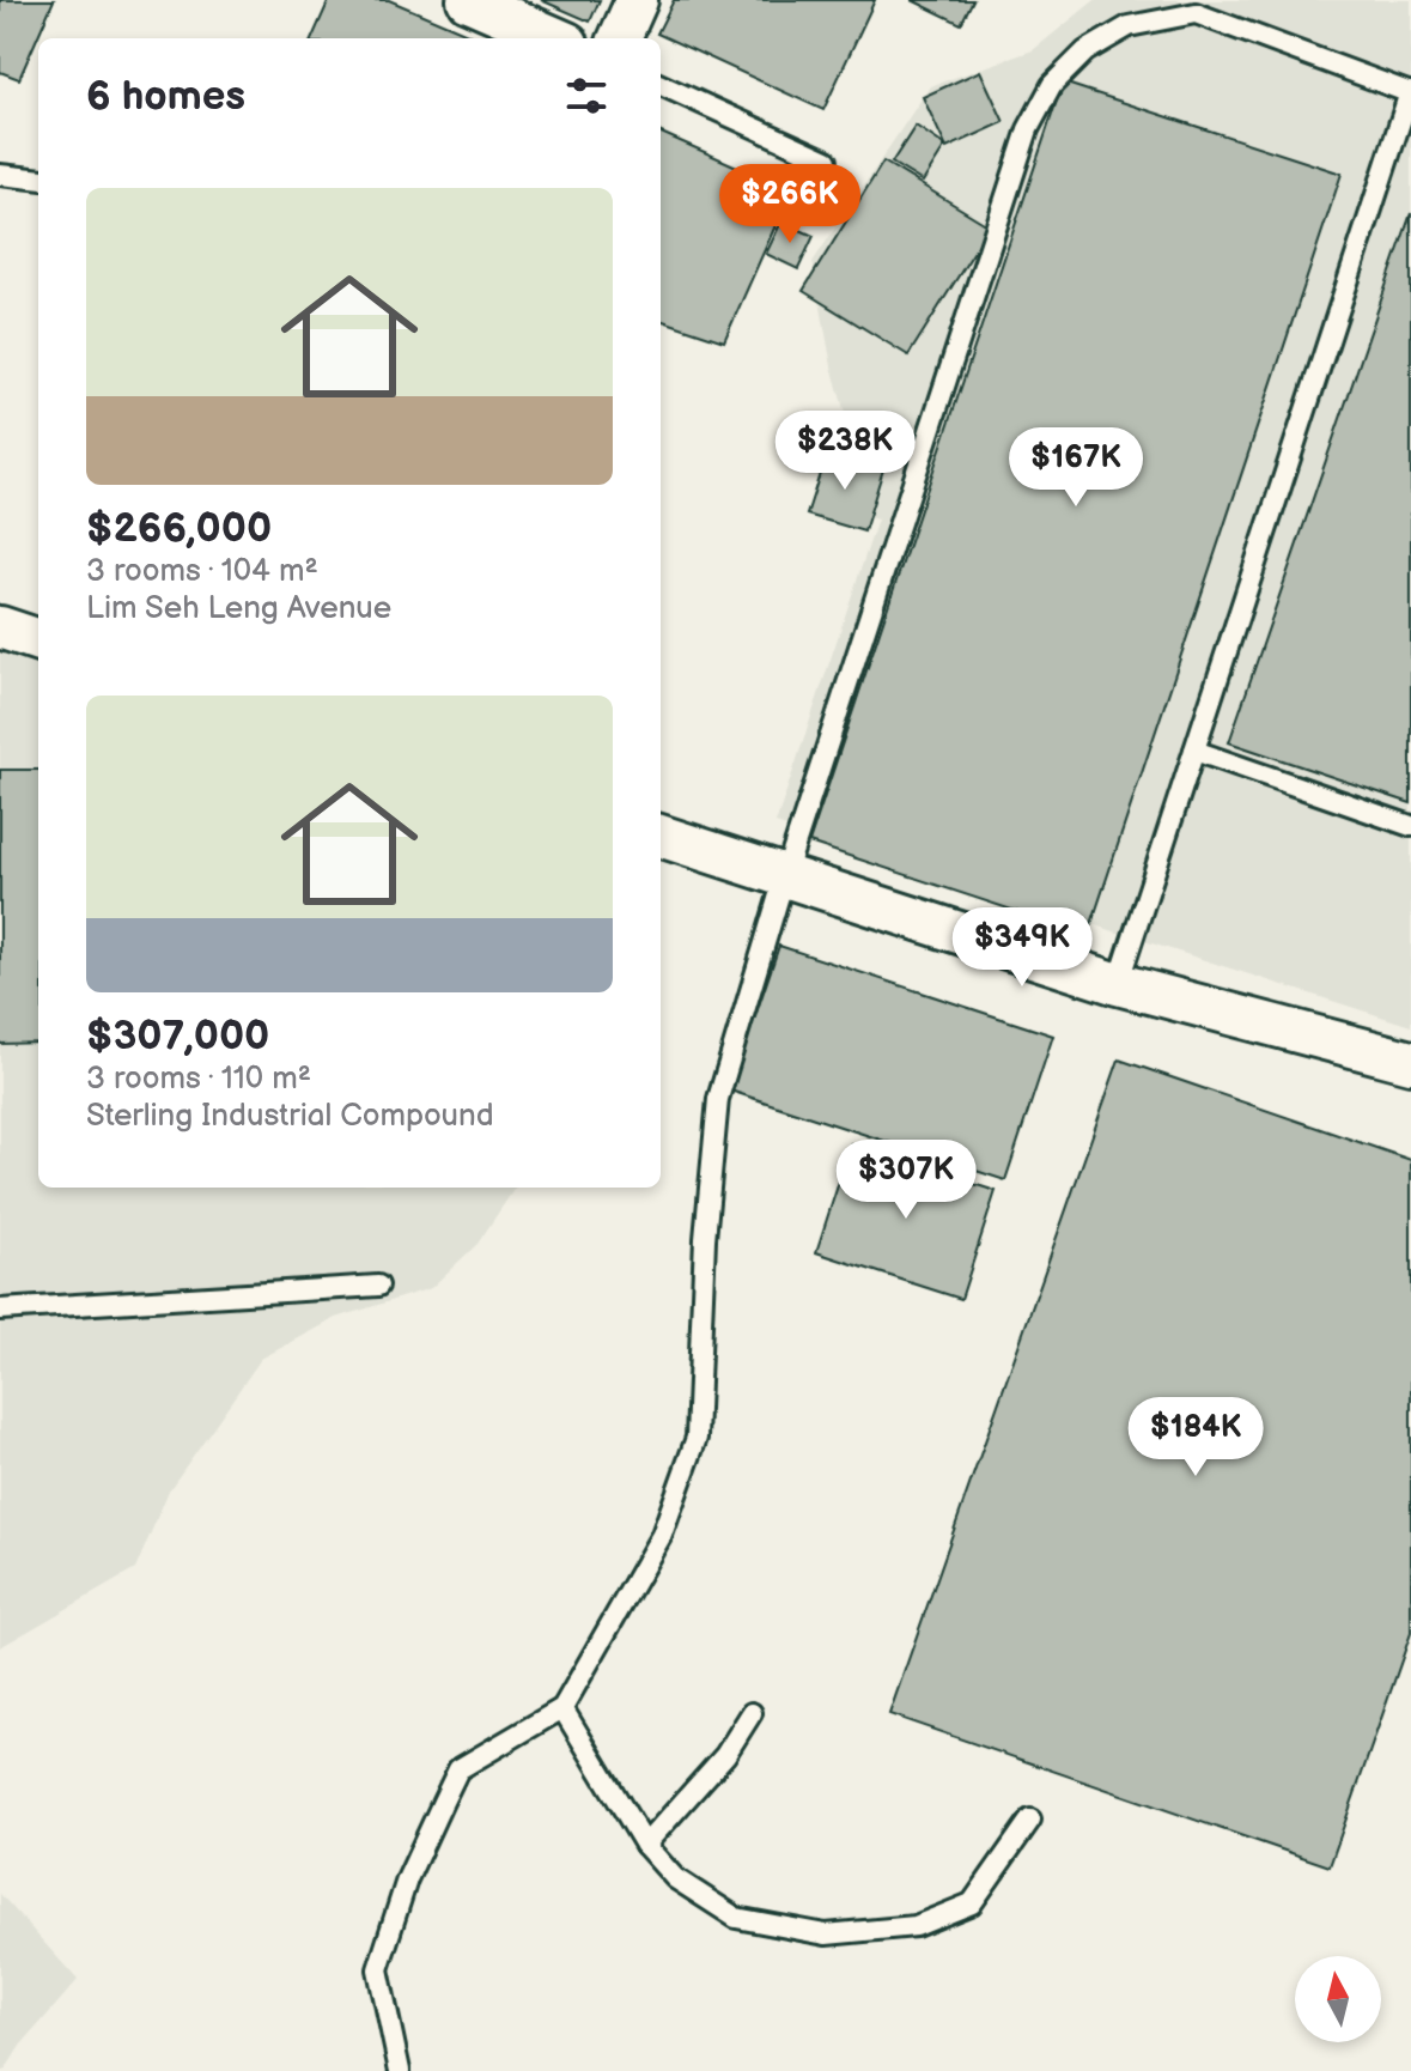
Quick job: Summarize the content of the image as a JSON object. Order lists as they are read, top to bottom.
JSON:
{
  "north": "top",
  "page": {
    "heading": "6 homes",
    "list": [
      {
        "name": "$266,000",
        "note": "3 rooms · 104 m² · Lim Seh Leng Avenue"
      },
      {
        "name": "$307,000",
        "note": "3 rooms · 110 m² · Sterling Industrial Compound"
      }
    ],
    "price": [
      "$266K",
      "$238K",
      "$167K",
      "$349K",
      "$307K",
      "$184K"
    ]
  }
}
